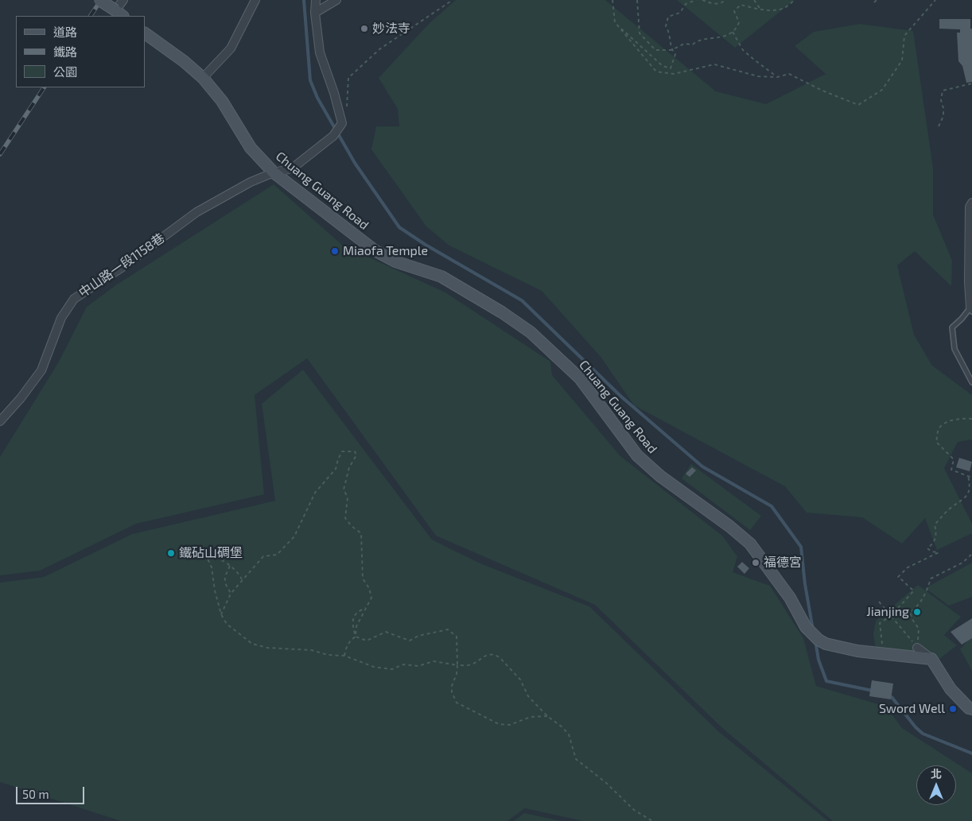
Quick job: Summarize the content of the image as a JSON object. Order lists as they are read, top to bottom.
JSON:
{
  "streets": {
    "street": ["Chuang Guang Road", "中山路一段1158巷"]
  },
  "crossings": [
    ["Chuang Guang Road", "中山路一段1158巷"]
  ],
  "places": [
    "妙法寺",
    "Miaofa Temple",
    "鐵砧山碉堡",
    "福德宮",
    "Jianjing",
    "Sword Well"
  ],
  "legend": ["道路", "鐵路", "公園"],
  "scale_bar": "50 m",
  "north": "top"
}
